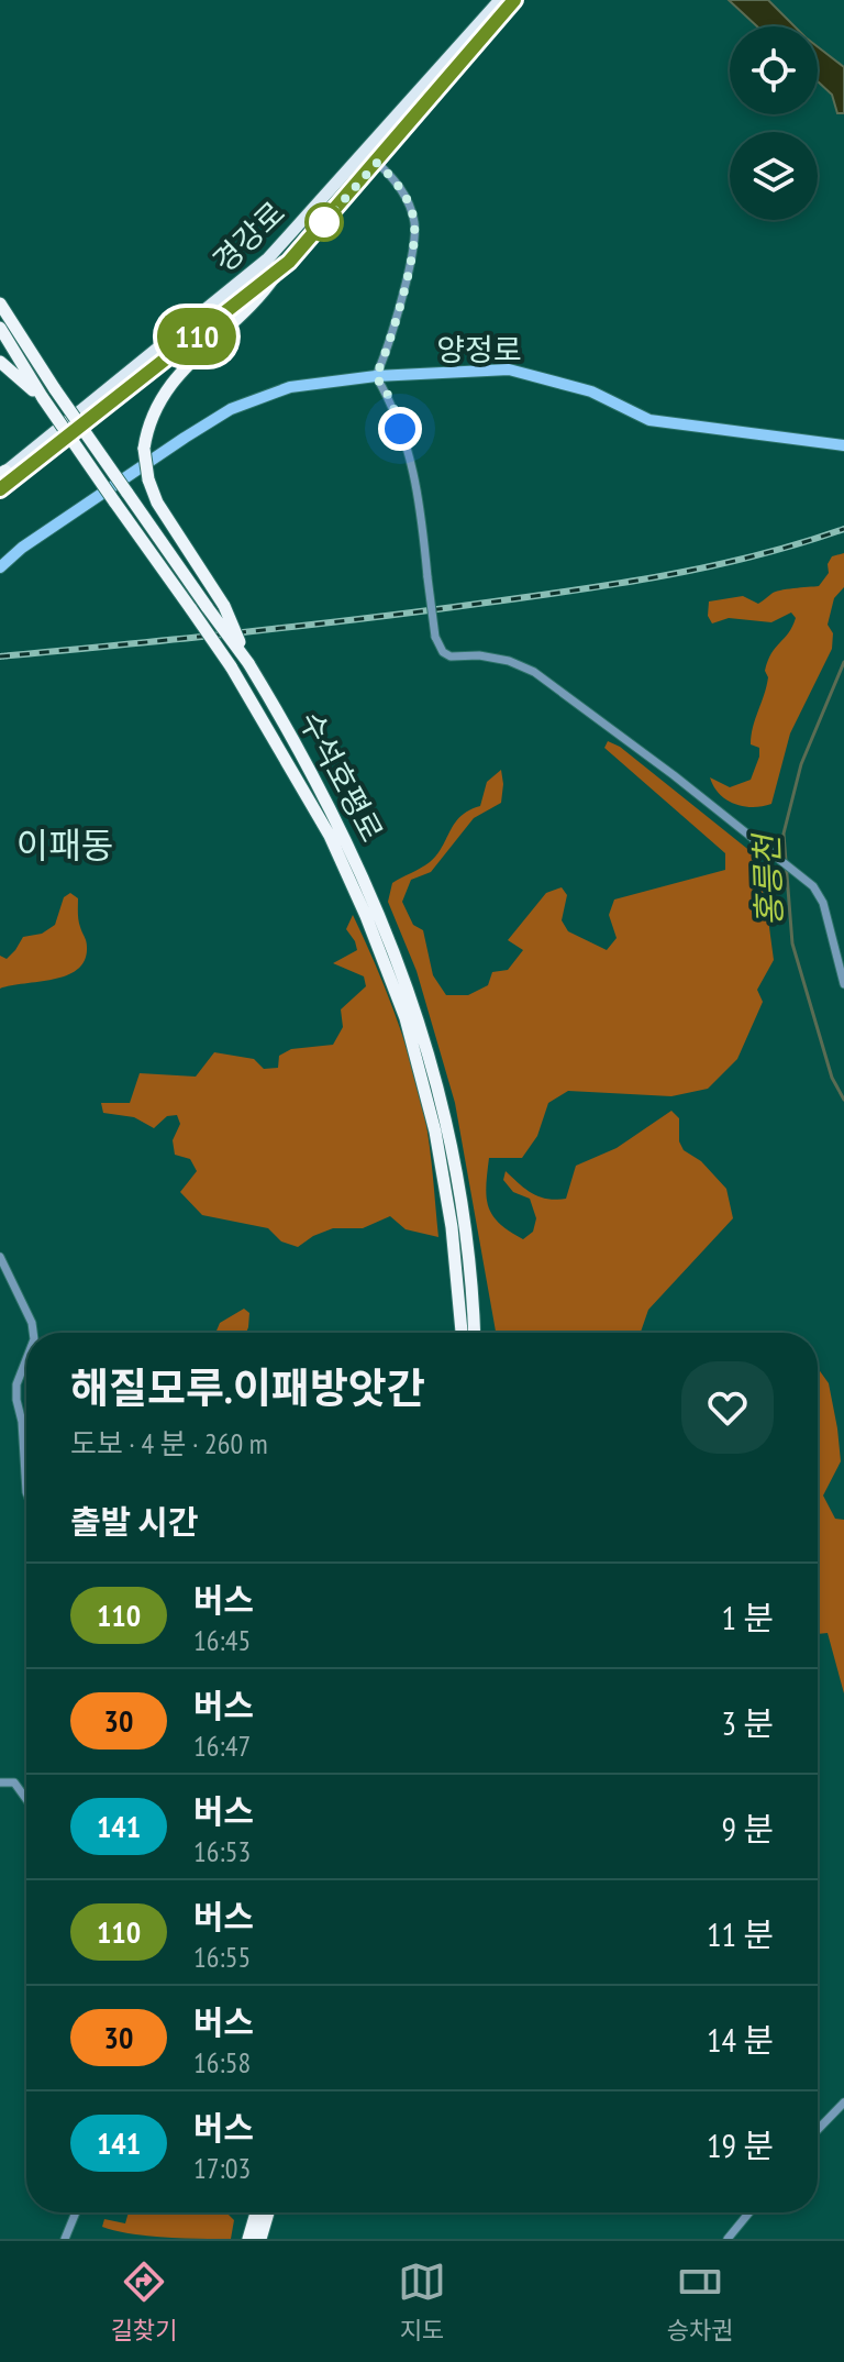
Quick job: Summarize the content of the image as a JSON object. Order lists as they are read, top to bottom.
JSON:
{
  "streets": {
    "highway": ["수석호평로"],
    "main road": ["경강로", "양정로"]
  },
  "districts": ["이패동"],
  "water": ["홍릉천"],
  "lines": ["bus line 110"],
  "page": {
    "on_map": "110",
    "heading": [
      ["해질모루.이패방앗간", "도보 · 4 분 · 260 m"],
      "출발 시간"
    ],
    "list": [
      {
        "mark": "110",
        "name": "버스",
        "note": "16:45",
        "value": "1 분"
      },
      {
        "mark": "30",
        "name": "버스",
        "note": "16:47",
        "value": "3 분"
      },
      {
        "mark": "141",
        "name": "버스",
        "note": "16:53",
        "value": "9 분"
      },
      {
        "mark": "110",
        "name": "버스",
        "note": "16:55",
        "value": "11 분"
      },
      {
        "mark": "30",
        "name": "버스",
        "note": "16:58",
        "value": "14 분"
      },
      {
        "mark": "141",
        "name": "버스",
        "note": "17:03",
        "value": "19 분"
      }
    ],
    "tabs": ["길찾기", "지도", "승차권"]
  }
}
